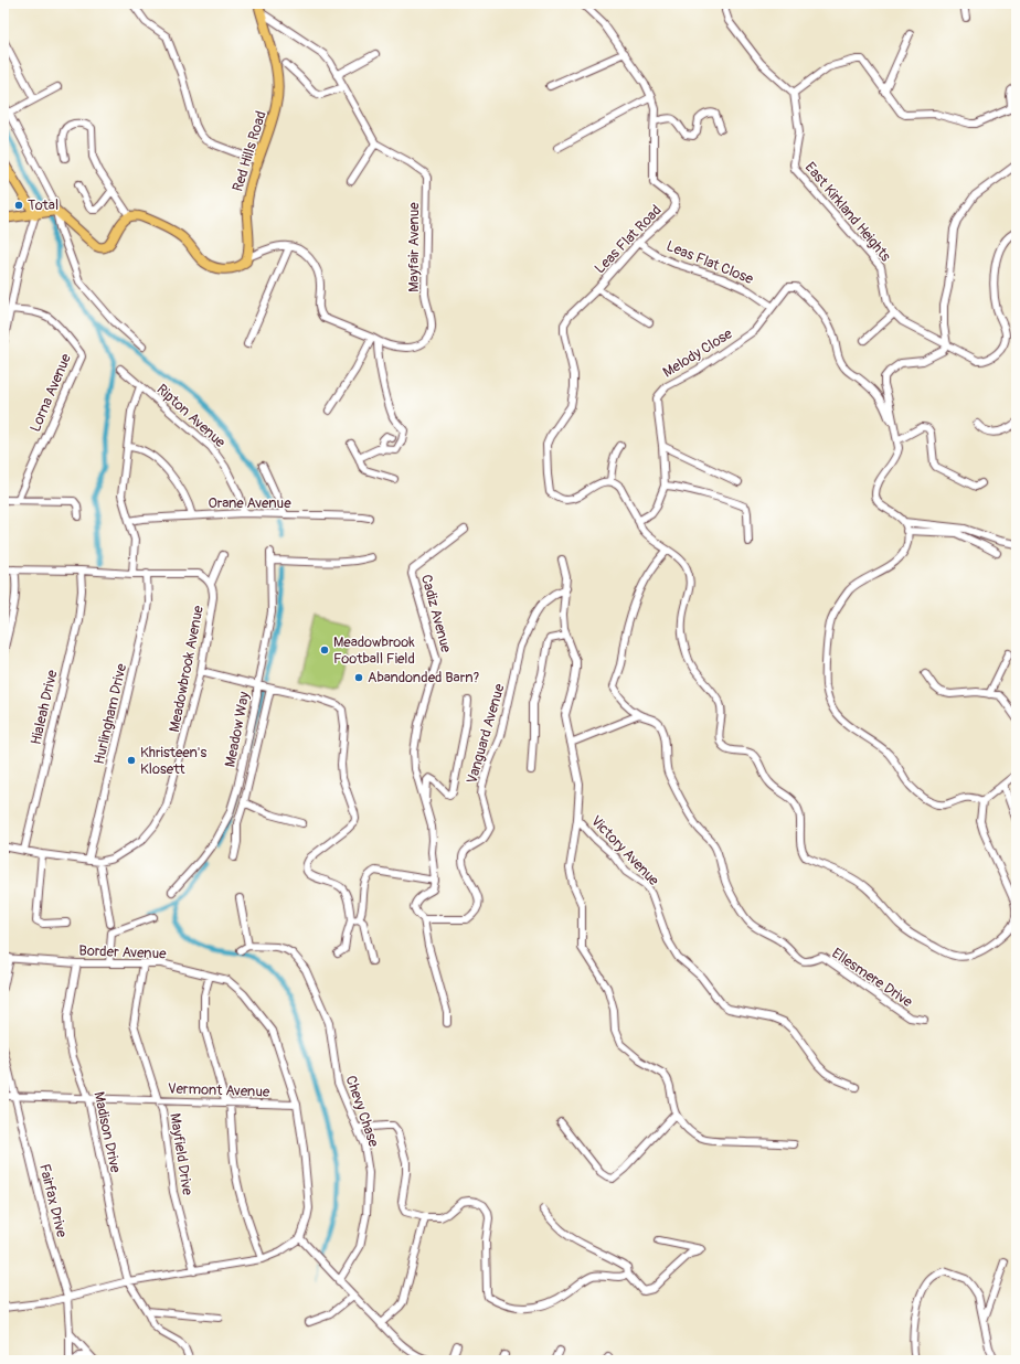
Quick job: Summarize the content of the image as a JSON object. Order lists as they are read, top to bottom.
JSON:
{
  "streets": {
    "main road": ["Red Hills Road"],
    "street": [
      "East Kirkland Heights",
      "Leas Flat Road",
      "Mayfair Avenue",
      "Leas Flat Close",
      "Melody Close",
      "Lorna Avenue",
      "Ripton Avenue",
      "Orane Avenue",
      "Cadiz Avenue",
      "Meadowbrook Avenue",
      "Hialeah Drive",
      "Hurlingham Drive",
      "Meadow Way",
      "Vanguard Avenue",
      "Victory Avenue",
      "Border Avenue",
      "Ellesmere Drive",
      "Vermont Avenue",
      "Chevy Chase",
      "Madison Drive",
      "Mayfield Drive",
      "Fairfax Drive"
    ]
  },
  "crossings": [
    ["Leas Flat Road", "Leas Flat Close"],
    ["Leas Flat Close", "Melody Close"],
    ["Ripton Avenue", "Orane Avenue"],
    ["Meadowbrook Avenue", "Hialeah Drive"],
    ["Meadowbrook Avenue", "Hurlingham Drive"],
    ["Border Avenue", "Vermont Avenue"],
    ["Border Avenue", "Madison Drive"],
    ["Border Avenue", "Mayfield Drive"],
    ["Vermont Avenue", "Madison Drive"],
    ["Vermont Avenue", "Mayfield Drive"],
    ["Vermont Avenue", "Fairfax Drive"]
  ],
  "places": [
    "Total",
    "Meadowbrook Football Field",
    "Abandonded Barn?",
    "Khristeen's Klosett"
  ]
}
